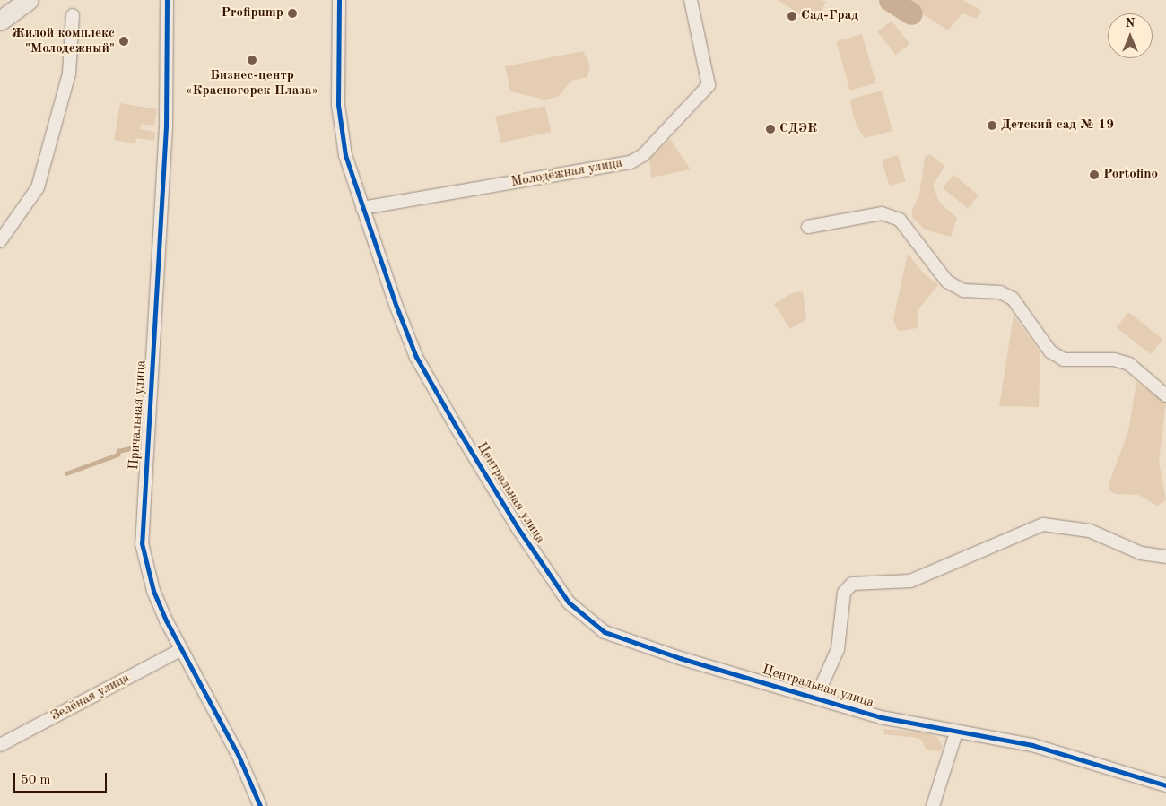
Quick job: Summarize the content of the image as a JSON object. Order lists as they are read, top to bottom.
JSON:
{
  "streets": {
    "street": [
      "Молодёжная улица",
      "Причальная улица",
      "Центральная улица",
      "Зелёная улица"
    ]
  },
  "crossings": [
    ["Молодёжная улица", "Центральная улица"],
    ["Причальная улица", "Зелёная улица"]
  ],
  "places": [
    "Profipump",
    "Сад-Град",
    "Жилой комплекс \"Молодежный\"",
    "Бизнес-центр «Красногорск Плаза»",
    "Детский сад № 19",
    "СДЭК",
    "Portofino"
  ],
  "scale_bar": "50 m",
  "north": "top"
}
